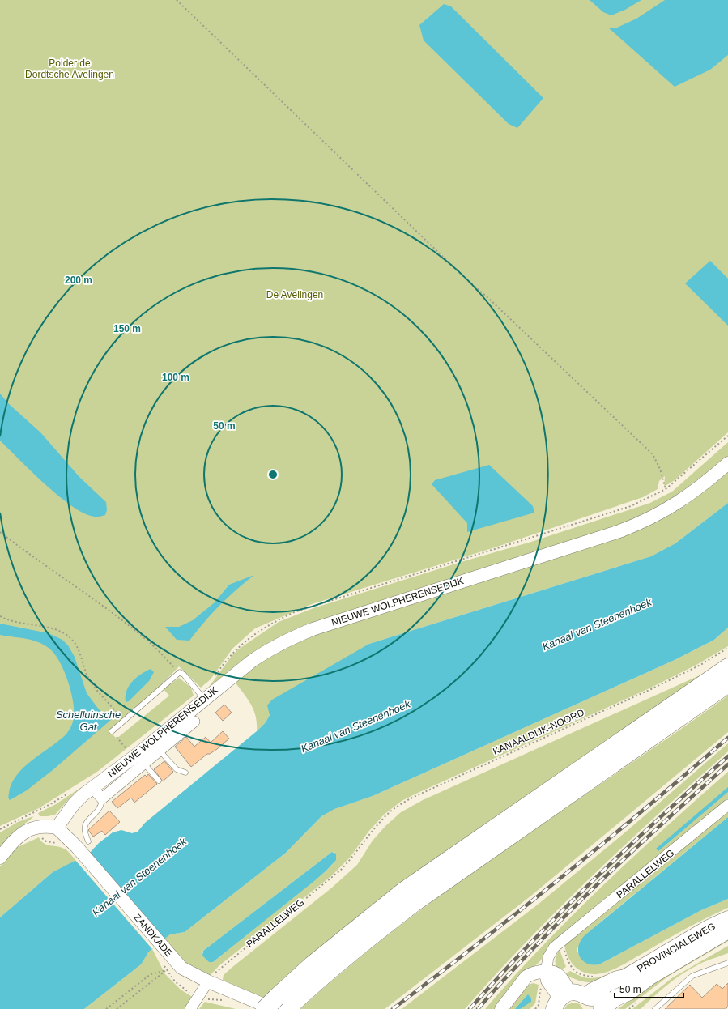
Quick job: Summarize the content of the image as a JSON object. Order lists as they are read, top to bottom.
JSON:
{
  "streets": {
    "main road": ["PROVINCIALEWEG"],
    "street": ["NIEUWE WOLPHERENSEDIJK", "PARALLELWEG", "ZANDKADE"],
    "path": ["KANAALDIJK-NOORD"]
  },
  "crossings": [
    ["NIEUWE WOLPHERENSEDIJK", "ZANDKADE"],
    ["KANAALDIJK-NOORD", "PARALLELWEG"],
    ["PARALLELWEG", "ZANDKADE"]
  ],
  "water": ["Kanaal van Steenenhoek", "Schelluinsche Gat"],
  "parks": ["Polder de Dordtsche Avelingen", "De Avelingen"],
  "scale_bar": "50 m",
  "rings": [
    "200 m",
    "150 m",
    "100 m",
    "50 m"
  ]
}
